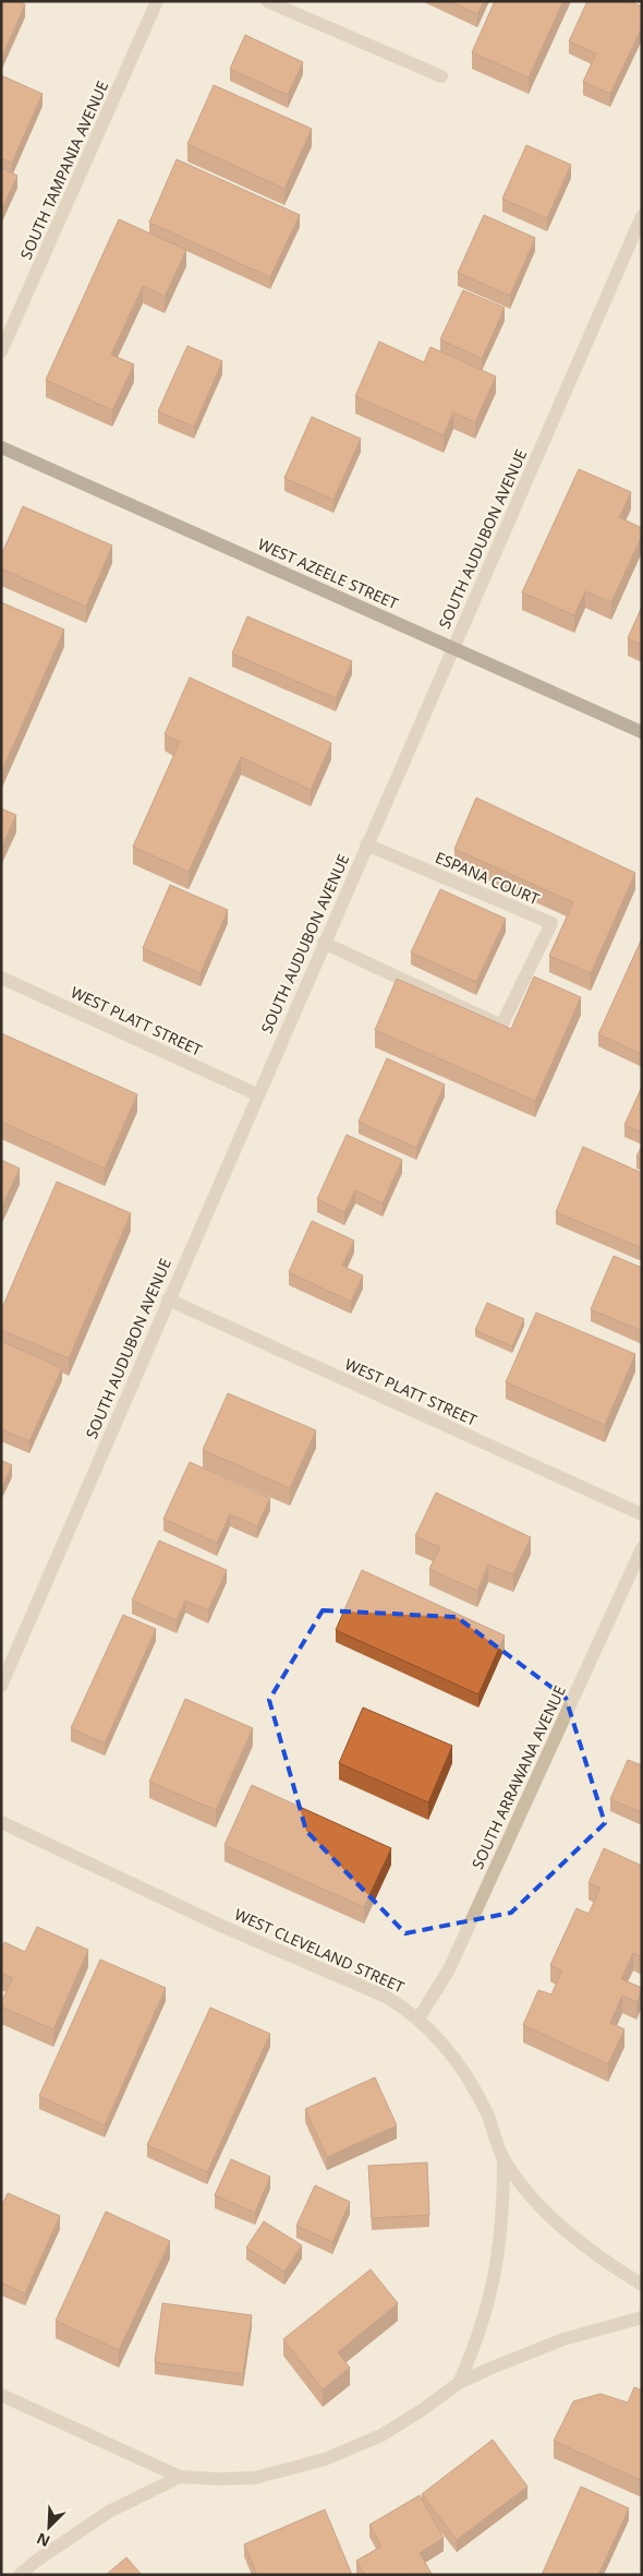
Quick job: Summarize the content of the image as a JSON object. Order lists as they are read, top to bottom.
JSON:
{
  "streets": {
    "main road": ["WEST AZEELE STREET"],
    "street": [
      "SOUTH TAMPANIA AVENUE",
      "SOUTH AUDUBON AVENUE",
      "ESPANA COURT",
      "WEST PLATT STREET",
      "SOUTH ARRAWANA AVENUE",
      "WEST CLEVELAND STREET"
    ]
  },
  "crossings": [
    ["SOUTH AUDUBON AVENUE", "WEST AZEELE STREET"],
    ["SOUTH AUDUBON AVENUE", "ESPANA COURT"],
    ["SOUTH AUDUBON AVENUE", "WEST PLATT STREET"],
    ["SOUTH ARRAWANA AVENUE", "WEST CLEVELAND STREET"]
  ],
  "north": "bottom left"
}
